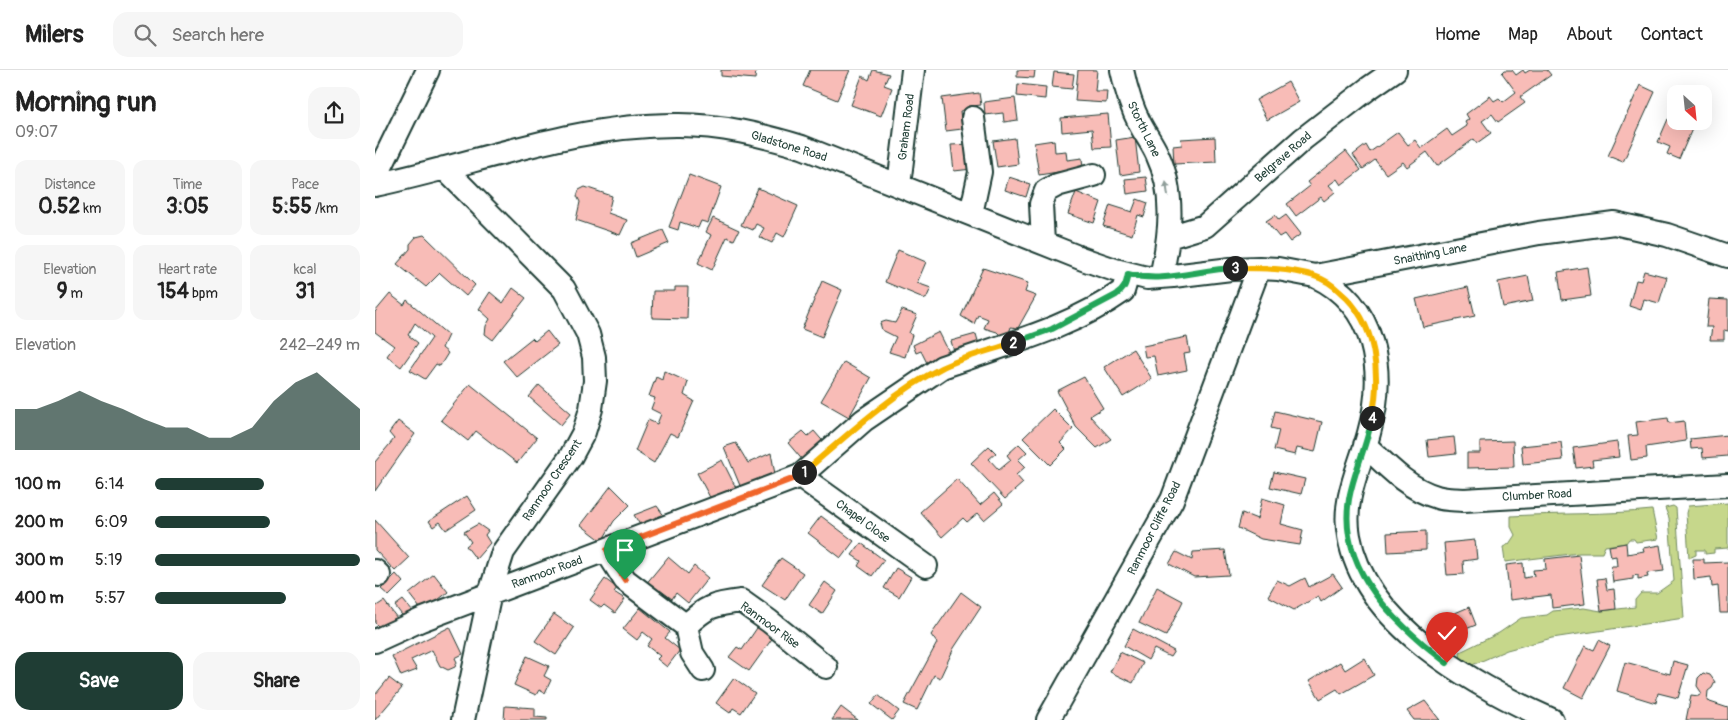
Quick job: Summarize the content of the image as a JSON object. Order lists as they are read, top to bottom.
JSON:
{
  "streets": {
    "street": [
      "Graham Road",
      "Storth Lane",
      "Gladstone Road",
      "Belgrave Road",
      "Snaithing Lane",
      "Ranmoor Crescent",
      "Clumber Road",
      "Chapel Close",
      "Ranmoor Cliffe Road",
      "Ranmoor Road",
      "Ranmoor Rise"
    ]
  },
  "crossings": [
    ["Graham Road", "Gladstone Road"],
    ["Storth Lane", "Belgrave Road"],
    ["Storth Lane", "Snaithing Lane"],
    ["Gladstone Road", "Snaithing Lane"],
    ["Gladstone Road", "Ranmoor Crescent"],
    ["Gladstone Road", "Ranmoor Road"],
    ["Snaithing Lane", "Ranmoor Cliffe Road"],
    ["Snaithing Lane", "Ranmoor Road"],
    ["Ranmoor Crescent", "Ranmoor Road"],
    ["Chapel Close", "Ranmoor Road"]
  ],
  "north": "bottom right",
  "page": {
    "header": "Milers",
    "search": "Search here",
    "nav": [
      "Home",
      "Map",
      "About",
      "Contact"
    ],
    "heading": ["Morning run", "09:07"],
    "stats": [
      ["Distance", "0.52 km"],
      ["Time", "3:05"],
      ["Pace", "5:55 /km"],
      ["Elevation", "9 m"],
      ["Heart rate", "154 bpm"],
      ["kcal", "31"]
    ],
    "pins": [
      "3",
      "2",
      "4",
      "1"
    ],
    "chart": ["Elevation", "242–249 m"],
    "list": [
      {
        "name": "100 m",
        "note": "6:14"
      },
      {
        "name": "200 m",
        "note": "6:09"
      },
      {
        "name": "300 m",
        "note": "5:19"
      },
      {
        "name": "400 m",
        "note": "5:57"
      }
    ],
    "buttons": ["Save", "Share"]
  }
}
